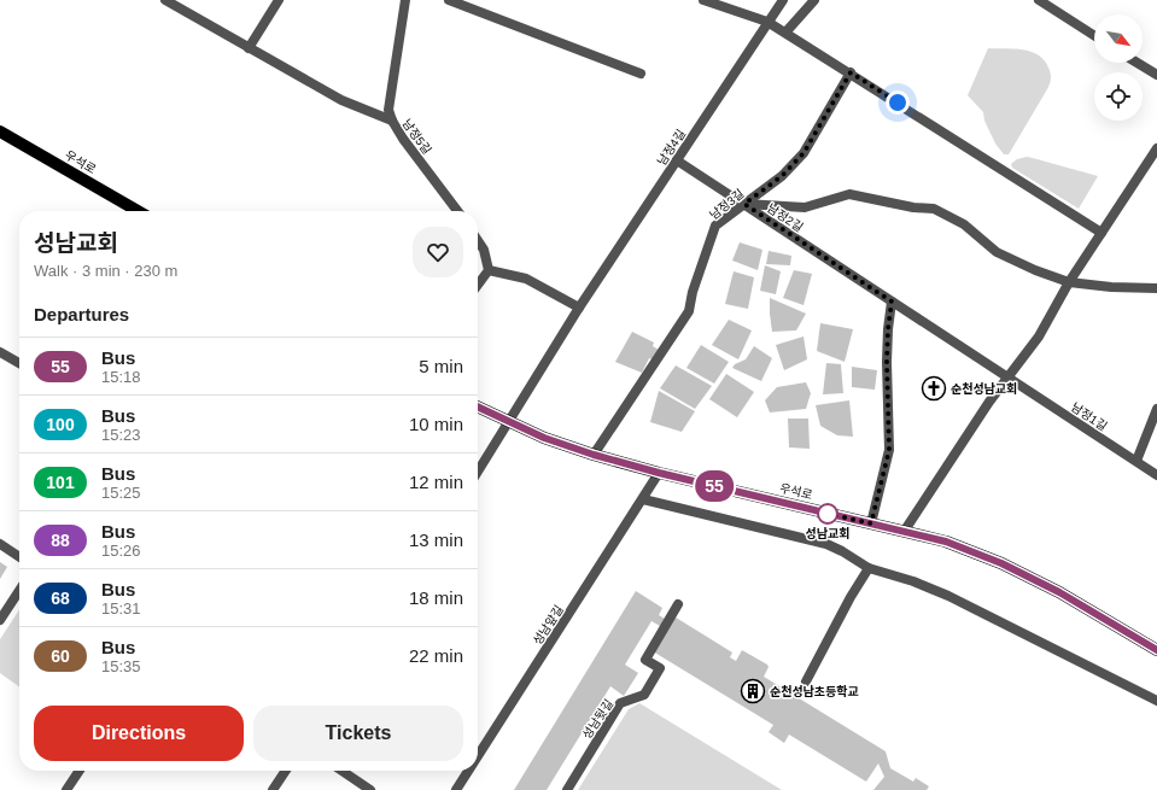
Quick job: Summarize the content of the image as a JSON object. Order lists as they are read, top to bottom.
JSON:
{
  "streets": {
    "main road": ["우석로"],
    "street": [
      "남정5길",
      "남정4길",
      "남정3길",
      "남정2길",
      "남정1길",
      "성남앞길",
      "성남뒷길"
    ]
  },
  "crossings": [
    ["남정4길", "우석로"],
    ["우석로", "남정3길"],
    ["우석로", "성남앞길"],
    ["남정3길", "남정2길"],
    ["남정2길", "남정1길"]
  ],
  "places": {
    "church": ["순천성남교회"],
    "other": ["성남교회"],
    "building": ["순천성남초등학교"]
  },
  "lines": ["bus line 55"],
  "north": "bottom right",
  "page": {
    "on_map": "55",
    "heading": [
      ["성남교회", "Walk · 3 min · 230 m"],
      "Departures"
    ],
    "list": [
      {
        "mark": "55",
        "name": "Bus",
        "note": "15:18",
        "value": "5 min"
      },
      {
        "mark": "100",
        "name": "Bus",
        "note": "15:23",
        "value": "10 min"
      },
      {
        "mark": "101",
        "name": "Bus",
        "note": "15:25",
        "value": "12 min"
      },
      {
        "mark": "88",
        "name": "Bus",
        "note": "15:26",
        "value": "13 min"
      },
      {
        "mark": "68",
        "name": "Bus",
        "note": "15:31",
        "value": "18 min"
      },
      {
        "mark": "60",
        "name": "Bus",
        "note": "15:35",
        "value": "22 min"
      }
    ],
    "buttons": ["Directions", "Tickets"]
  }
}
